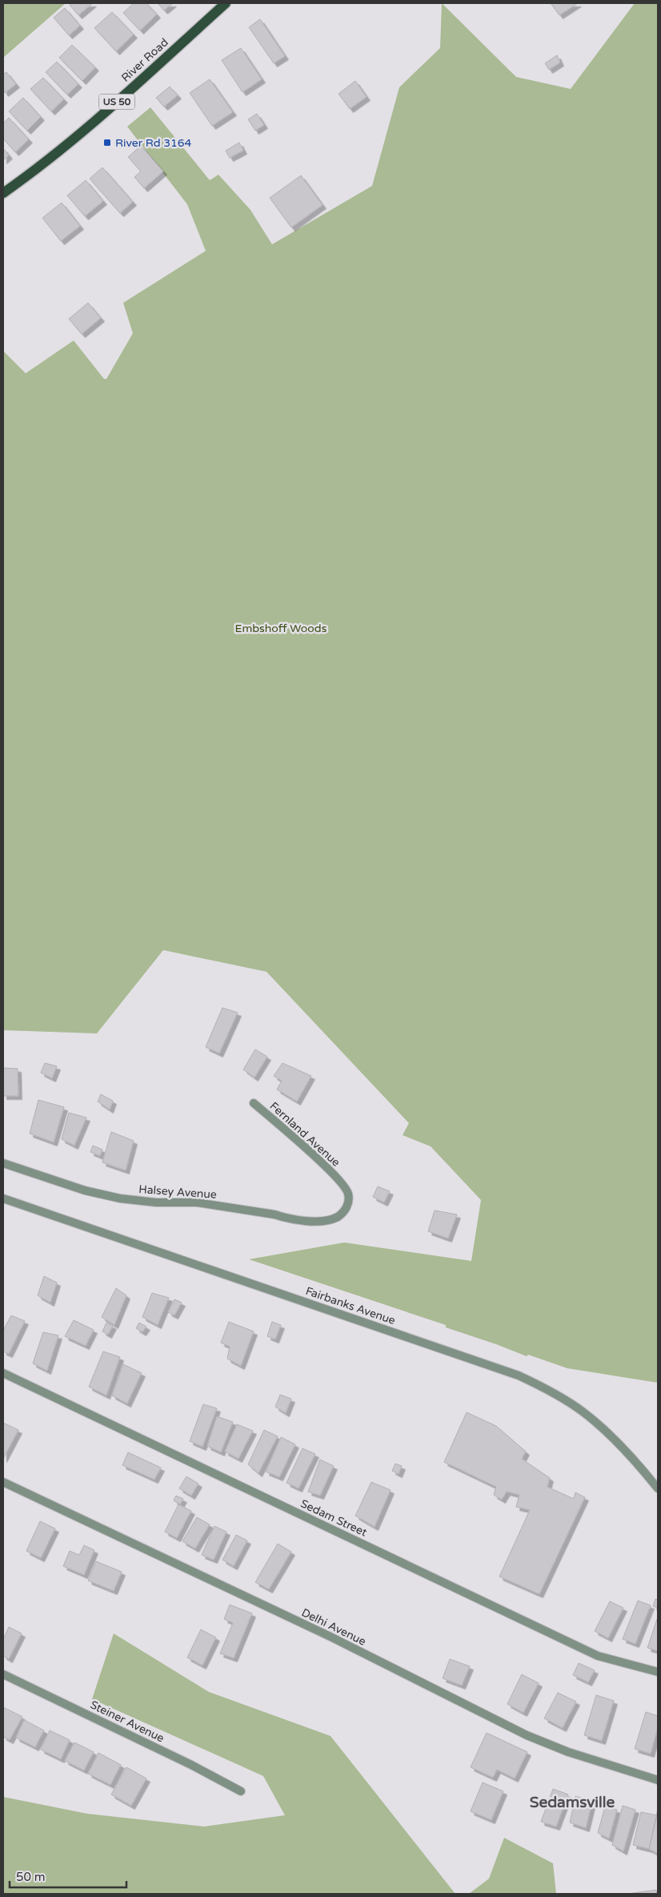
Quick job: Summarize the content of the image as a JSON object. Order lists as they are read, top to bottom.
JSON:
{
  "streets": {
    "main road": ["River Road", "US 50"],
    "street": [
      "Fernland Avenue",
      "Halsey Avenue",
      "Fairbanks Avenue",
      "Sedam Street",
      "Delhi Avenue",
      "Steiner Avenue"
    ]
  },
  "crossings": [
    ["Fernland Avenue", "Halsey Avenue"]
  ],
  "districts": ["Sedamsville"],
  "parks": ["Embshoff Woods"],
  "places": {
    "transit": ["River Rd 3164"]
  },
  "scale_bar": "50 m"
}
